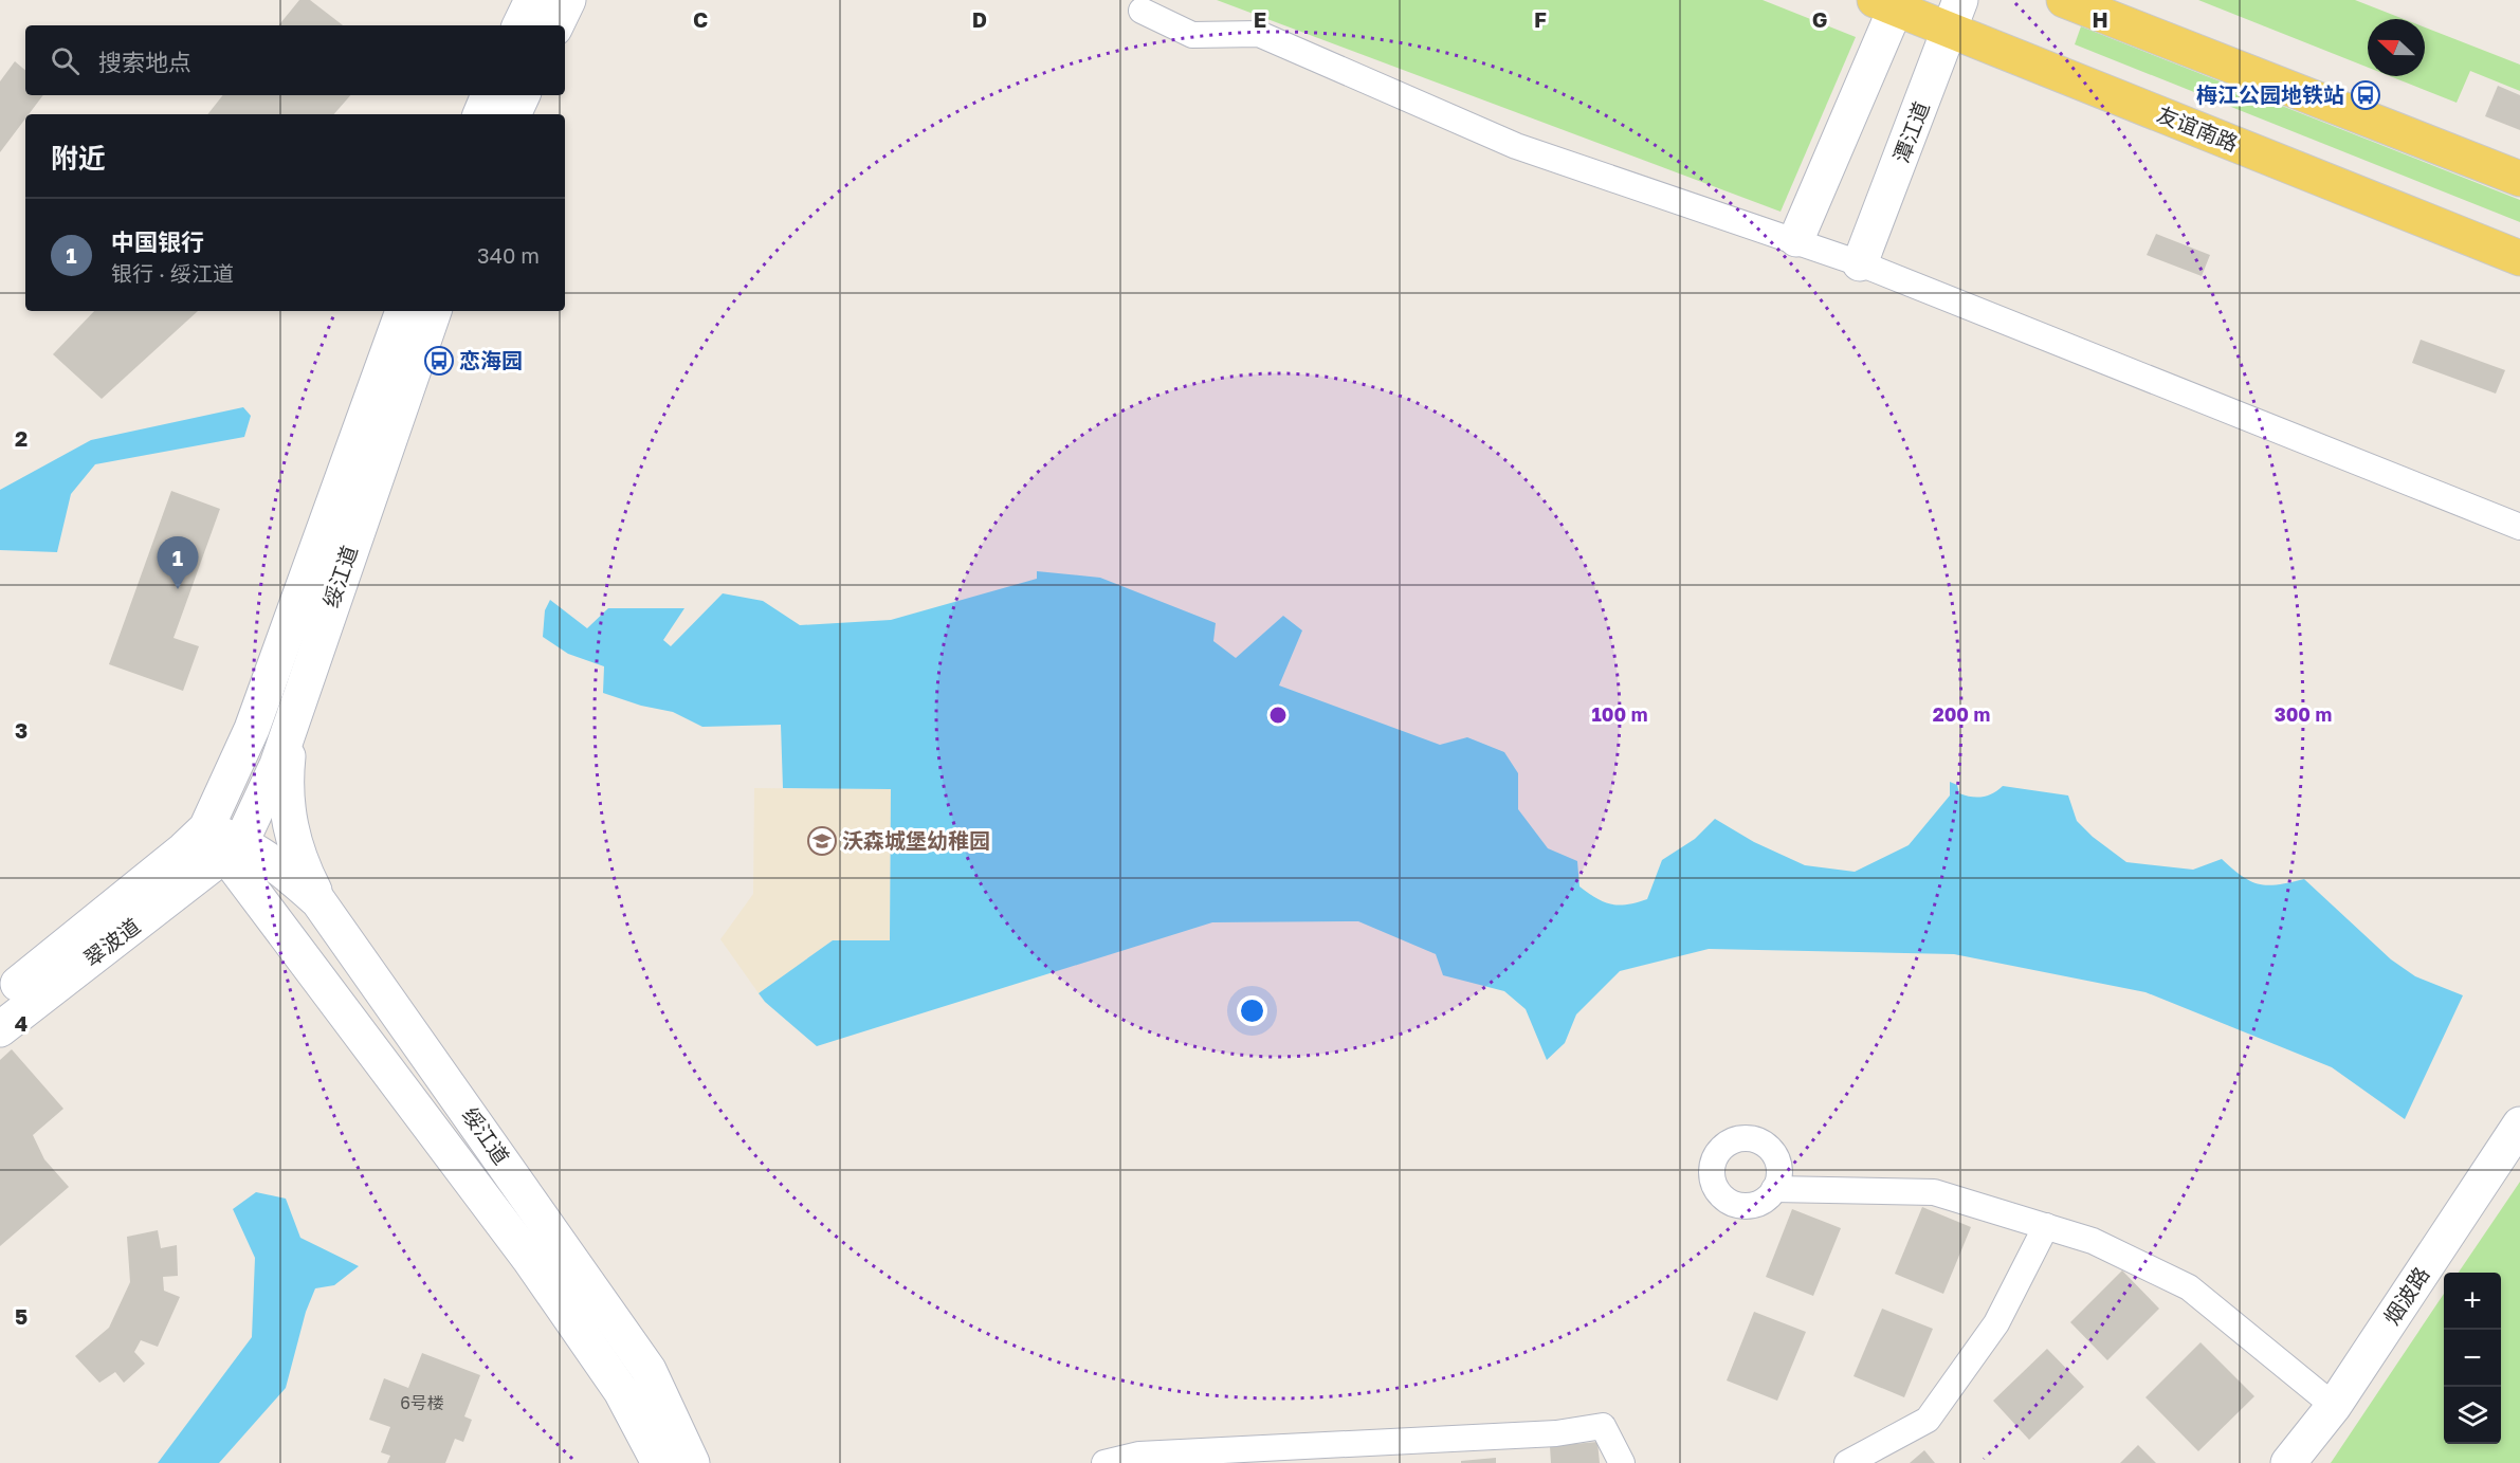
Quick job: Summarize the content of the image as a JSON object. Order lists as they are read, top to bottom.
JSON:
{
  "streets": {
    "main road": [
      "友谊南路",
      "潭江道",
      "绥江道",
      "翠波道",
      "烟波路"
    ]
  },
  "crossings": [
    ["友谊南路", "潭江道"],
    ["绥江道", "翠波道"]
  ],
  "places": {
    "bus stop": ["梅江公园地铁站", "恋海园"],
    "school or university": ["沃森城堡幼稚园"]
  },
  "house_numbers": ["6号楼"],
  "north": "left",
  "page": {
    "search": "搜索地点",
    "heading": "附近",
    "list": [
      {
        "mark": "1",
        "name": "中国银行",
        "note": "银行 · 绥江道",
        "value": "340 m"
      }
    ],
    "pins": "1",
    "map_buttons": ["+", "−"]
  },
  "grid": {
    "columns": [
      "C",
      "D",
      "E",
      "F",
      "G",
      "H"
    ],
    "rows": [
      "2",
      "3",
      "4",
      "5"
    ]
  },
  "rings": ["100 m", "200 m", "300 m"]
}
